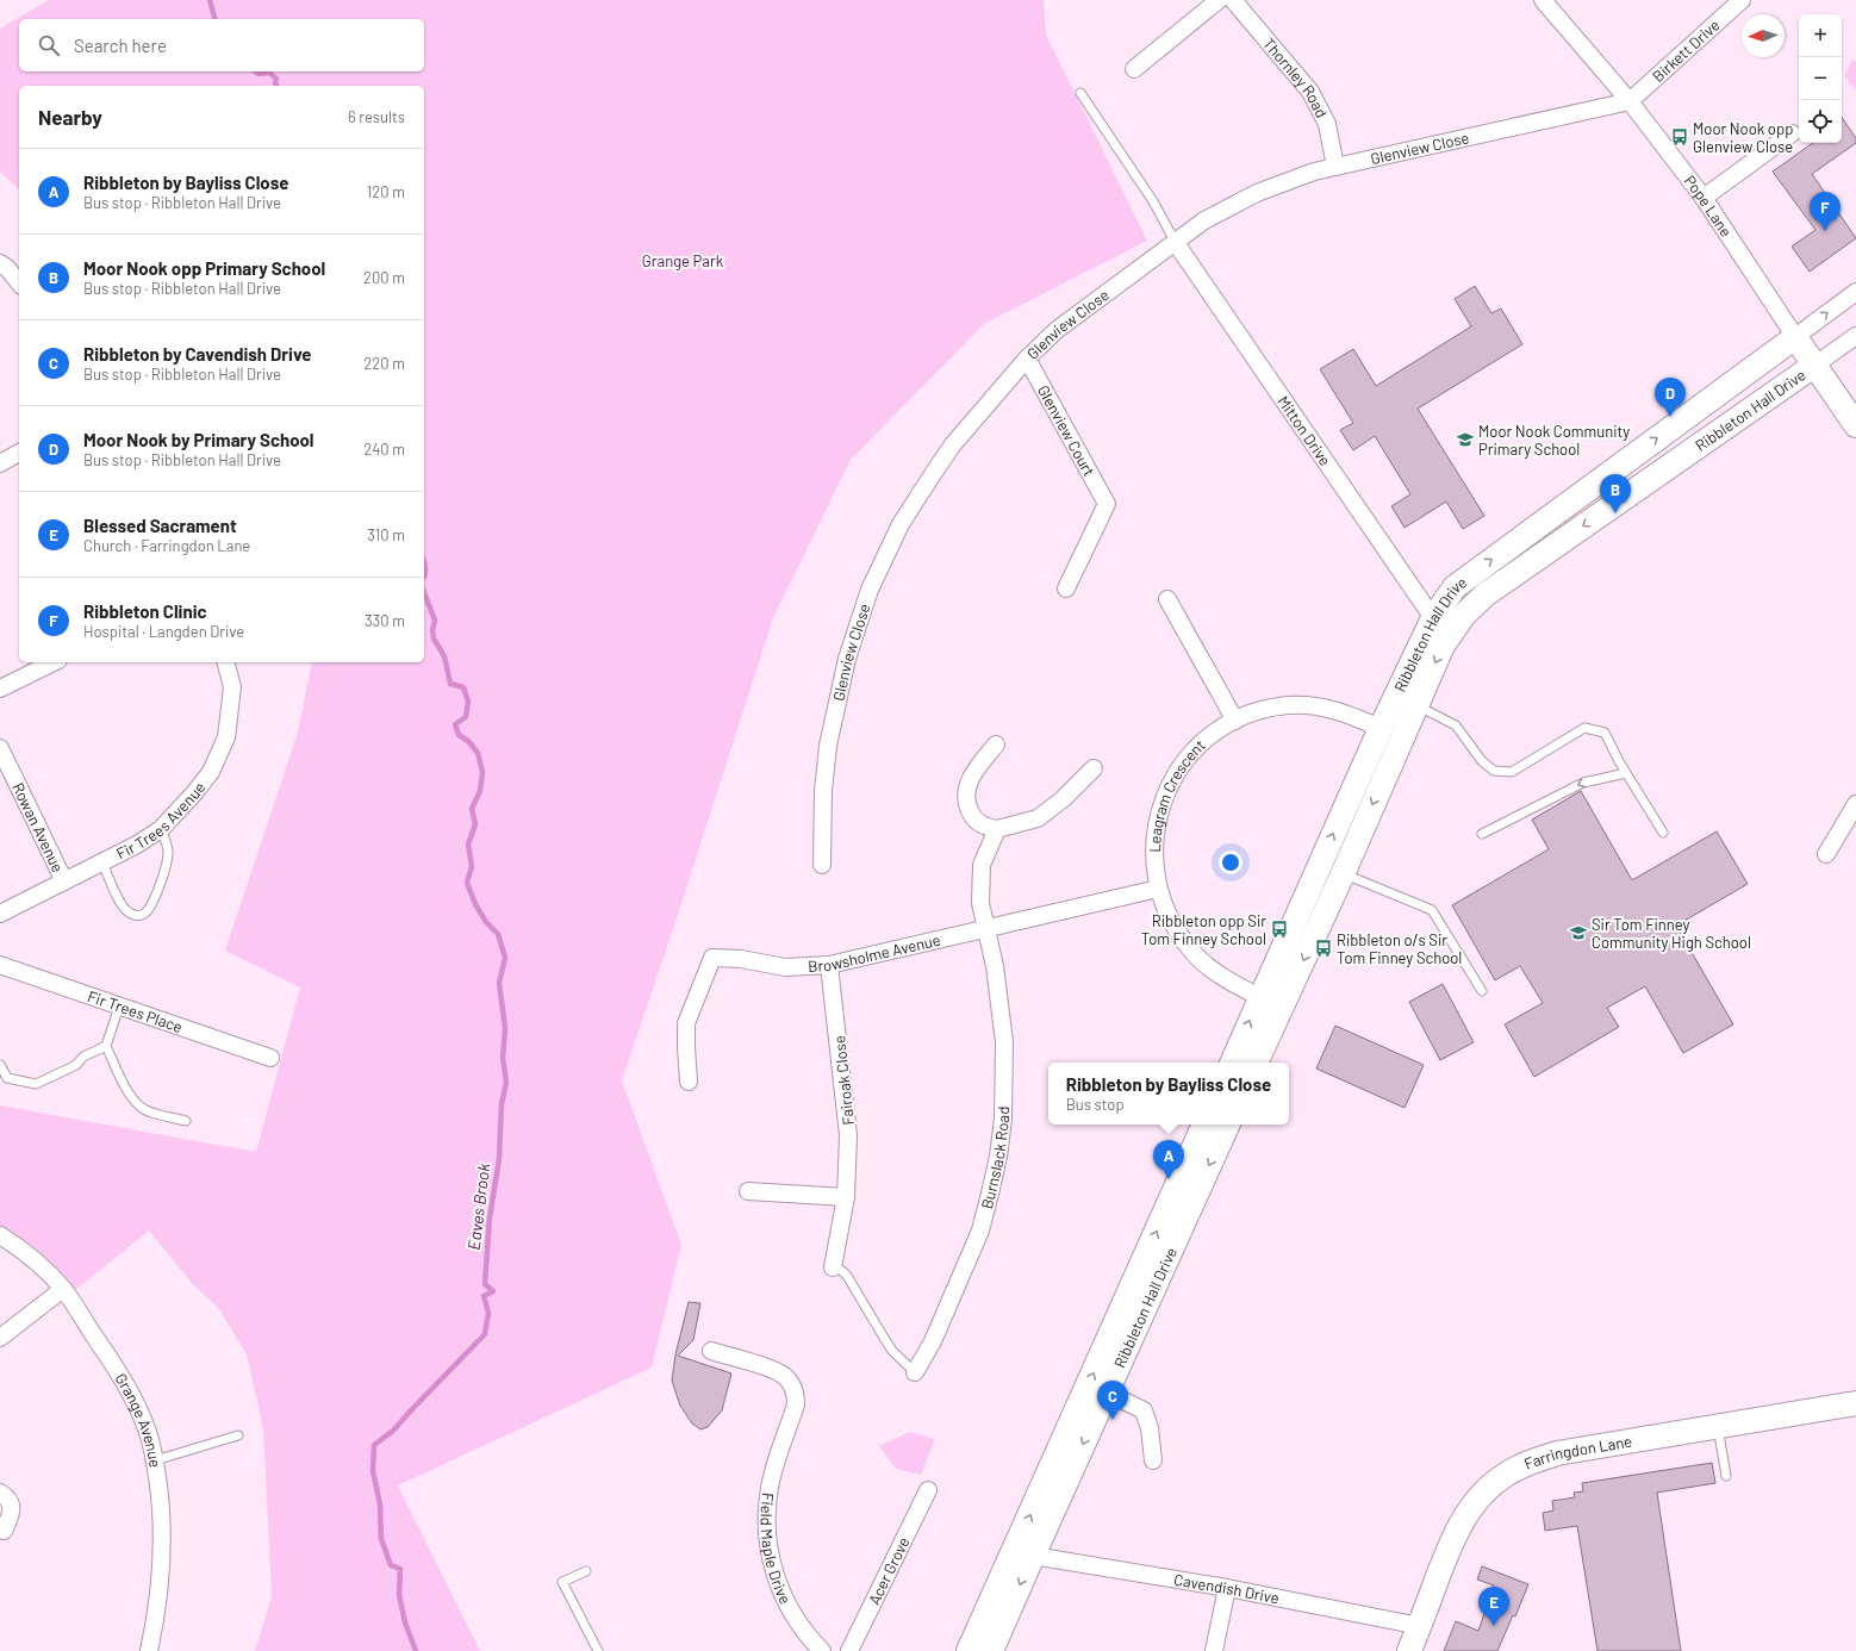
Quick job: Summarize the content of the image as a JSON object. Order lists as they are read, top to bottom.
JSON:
{
  "streets": {
    "street": [
      "Birkett Drive",
      "Thornley Road",
      "Glenview Close",
      "Pope Lane",
      "Ribbleton Hall Drive",
      "Mitton Drive",
      "Glenview Court",
      "Leagram Crescent",
      "Fir Trees Avenue",
      "Rowan Avenue",
      "Browsholme Avenue",
      "Fir Trees Place",
      "Fairoak Close",
      "Burnslack Road",
      "Grange Avenue",
      "Farringdon Lane",
      "Field Maple Drive",
      "Acer Grove",
      "Cavendish Drive"
    ]
  },
  "crossings": [
    ["Birkett Drive", "Glenview Close"],
    ["Birkett Drive", "Pope Lane"],
    ["Thornley Road", "Glenview Close"],
    ["Glenview Close", "Pope Lane"],
    ["Glenview Close", "Mitton Drive"],
    ["Glenview Close", "Glenview Court"],
    ["Pope Lane", "Ribbleton Hall Drive"],
    ["Ribbleton Hall Drive", "Mitton Drive"],
    ["Ribbleton Hall Drive", "Leagram Crescent"],
    ["Ribbleton Hall Drive", "Cavendish Drive"],
    ["Leagram Crescent", "Browsholme Avenue"],
    ["Fir Trees Avenue", "Rowan Avenue"],
    ["Browsholme Avenue", "Fairoak Close"],
    ["Browsholme Avenue", "Burnslack Road"],
    ["Farringdon Lane", "Cavendish Drive"]
  ],
  "water": ["Eaves Brook"],
  "parks": ["Grange Park"],
  "places": {
    "bus stop": ["Moor Nook opp Glenview Close", "Ribbleton opp Sir Tom Finney School", "Ribbleton o/s Sir Tom Finney School"],
    "school or university": ["Moor Nook Community Primary School", "Sir Tom Finney Community High School"]
  },
  "north": "left",
  "page": {
    "map_buttons": ["+", "−"],
    "search": "Search here",
    "heading": ["Nearby", "6 results"],
    "list": [
      {
        "mark": "A",
        "name": "Ribbleton by Bayliss Close",
        "note": "Bus stop · Ribbleton Hall Drive",
        "value": "120 m"
      },
      {
        "mark": "B",
        "name": "Moor Nook opp Primary School",
        "note": "Bus stop · Ribbleton Hall Drive",
        "value": "200 m"
      },
      {
        "mark": "C",
        "name": "Ribbleton by Cavendish Drive",
        "note": "Bus stop · Ribbleton Hall Drive",
        "value": "220 m"
      },
      {
        "mark": "D",
        "name": "Moor Nook by Primary School",
        "note": "Bus stop · Ribbleton Hall Drive",
        "value": "240 m"
      },
      {
        "mark": "E",
        "name": "Blessed Sacrament",
        "note": "Church · Farringdon Lane",
        "value": "310 m"
      },
      {
        "mark": "F",
        "name": "Ribbleton Clinic",
        "note": "Hospital · Langden Drive",
        "value": "330 m"
      }
    ],
    "pins": [
      "F",
      "D",
      "B",
      "A",
      "C",
      "E"
    ],
    "popup": ["Ribbleton by Bayliss Close", "Bus stop"]
  }
}
